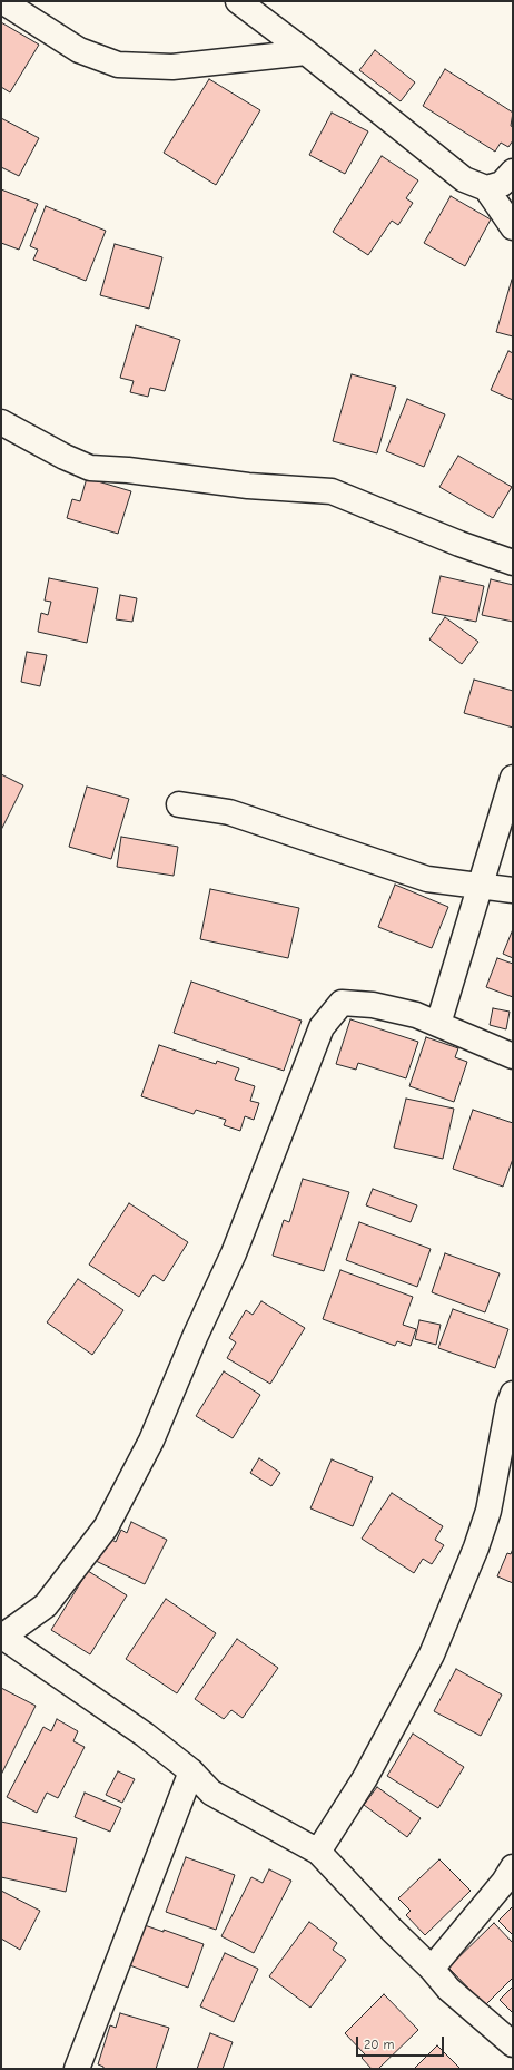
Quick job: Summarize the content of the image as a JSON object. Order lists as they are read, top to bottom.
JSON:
{
  "scale_bar": "20 m"
}
